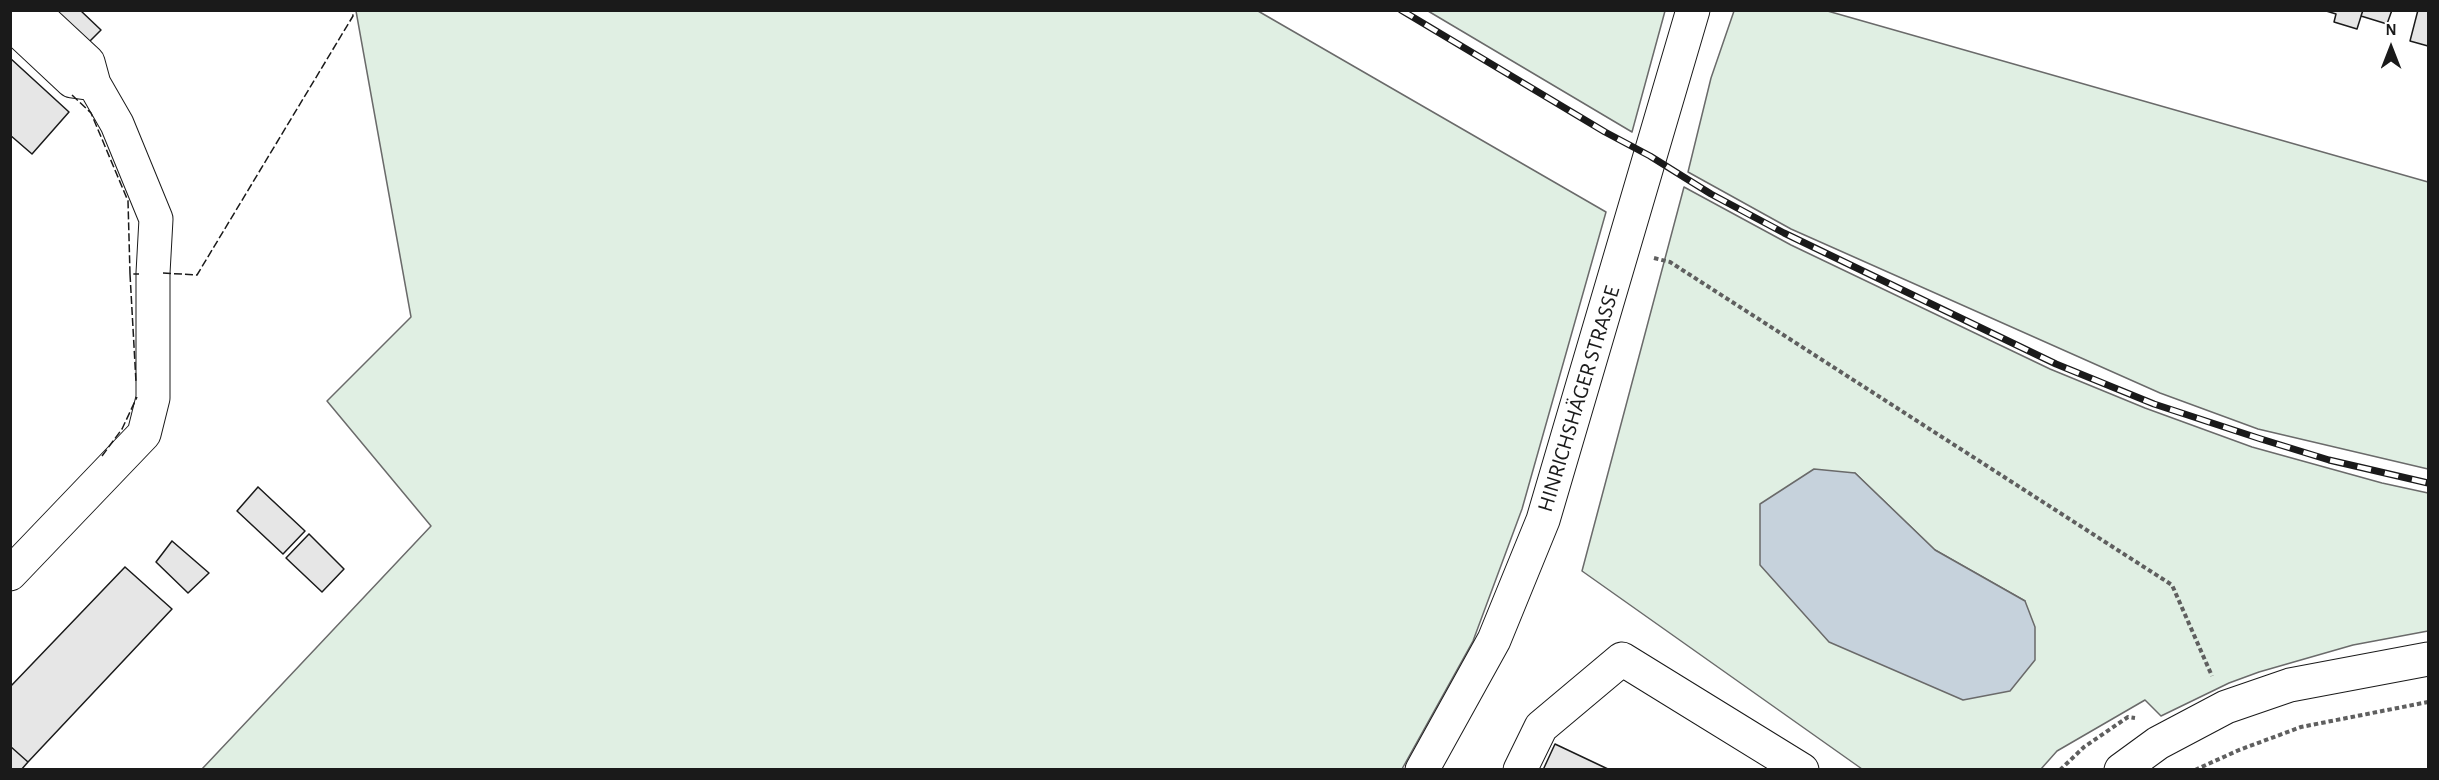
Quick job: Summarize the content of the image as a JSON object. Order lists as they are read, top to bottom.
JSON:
{
  "streets": {
    "main road": ["HINRICHSHÄGER STRASSE"]
  },
  "north": "top"
}
